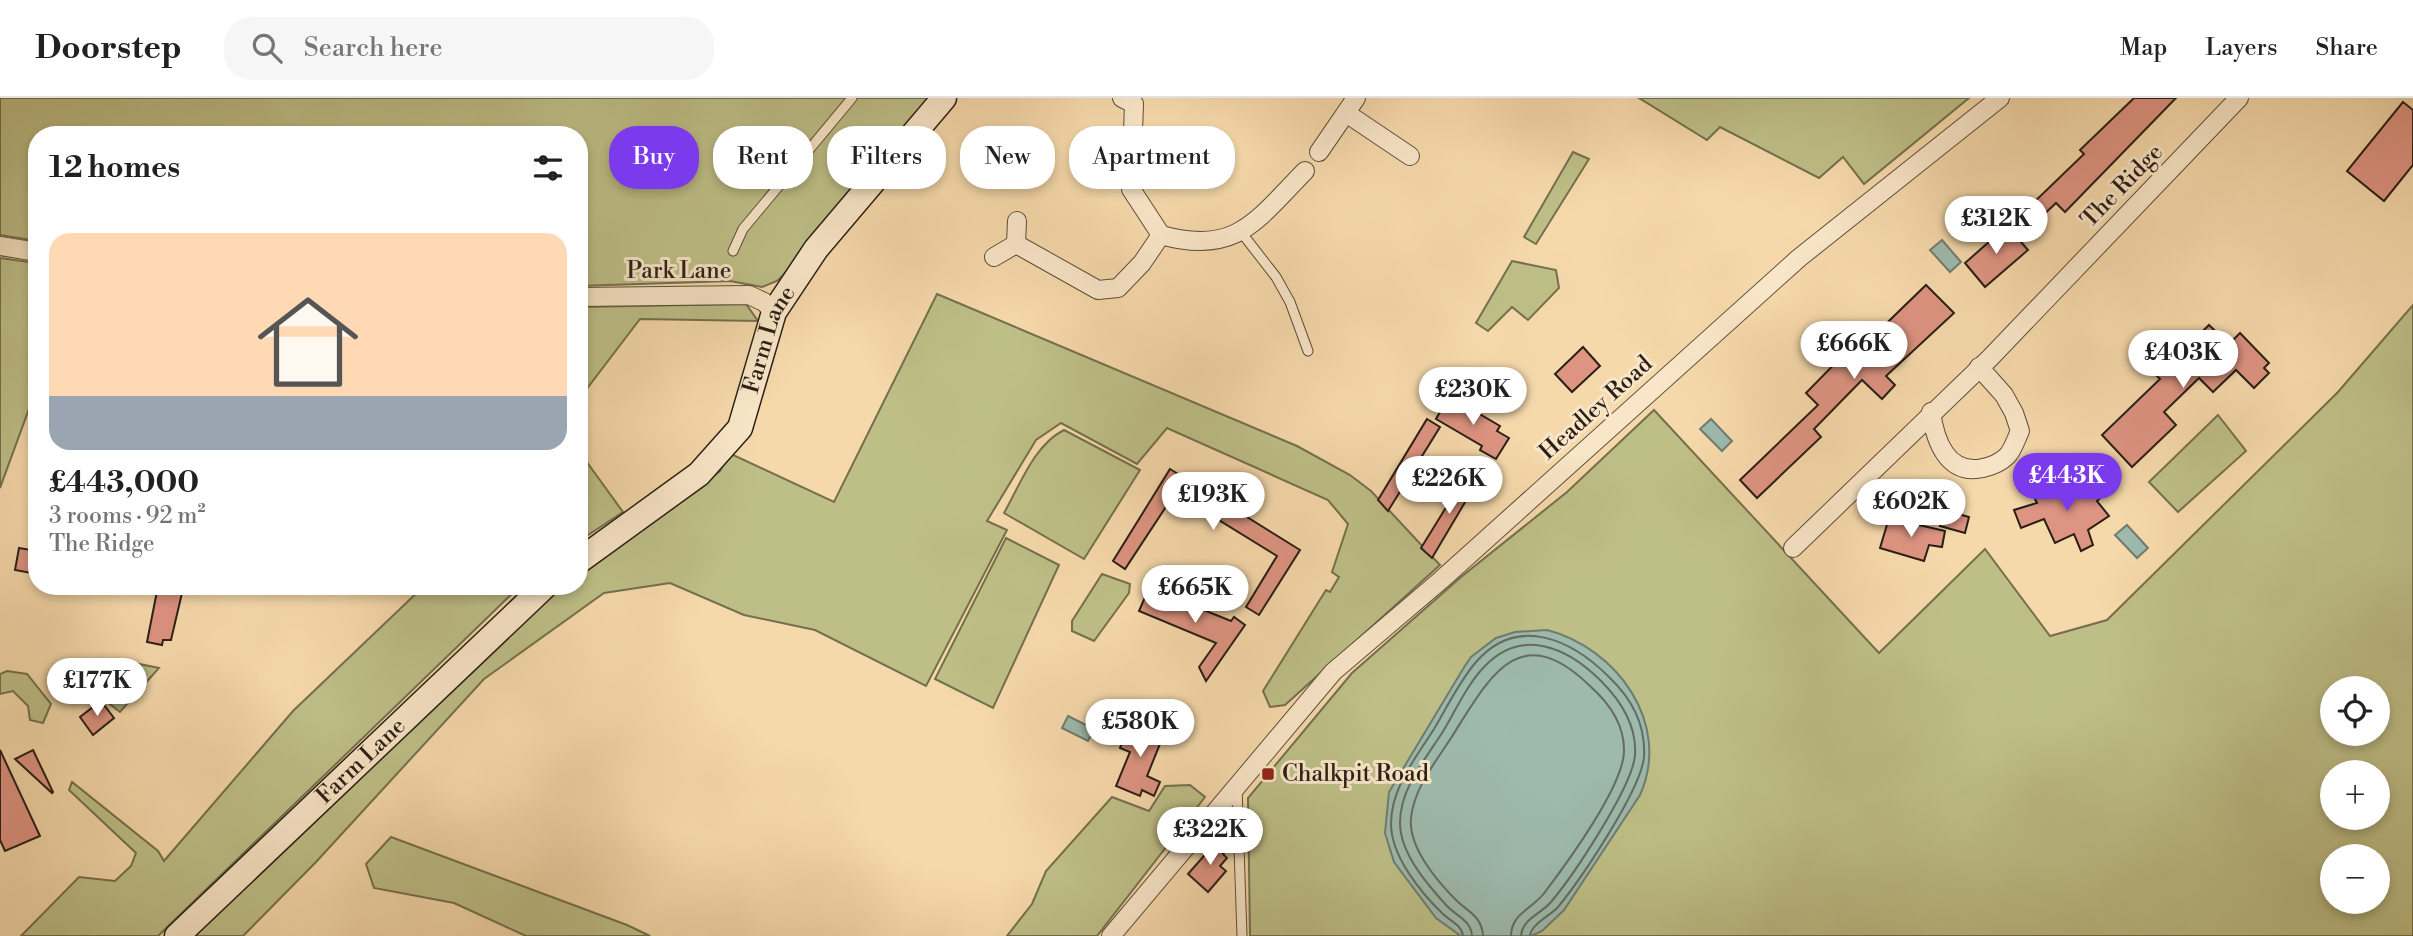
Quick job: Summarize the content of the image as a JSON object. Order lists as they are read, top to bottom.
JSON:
{
  "streets": {
    "street": [
      "The Ridge",
      "Park Lane",
      "Farm Lane",
      "Headley Road"
    ]
  },
  "crossings": [
    ["Park Lane", "Farm Lane"]
  ],
  "places": {
    "transit": ["Chalkpit Road"]
  },
  "page": {
    "header": "Doorstep",
    "search": "Search here",
    "nav": ["Map", "Layers", "Share"],
    "chip": [
      "Buy",
      "Rent",
      "Filters",
      "New",
      "Apartment"
    ],
    "heading": "12 homes",
    "price": [
      "£312K",
      "£666K",
      "£403K",
      "£230K",
      "£443K",
      "£226K",
      "£193K",
      "£602K",
      "£665K",
      "£177K",
      "£580K",
      "£322K"
    ],
    "list": [
      {
        "name": "£443,000",
        "note": "3 rooms · 92 m² · The Ridge"
      }
    ],
    "map_buttons": ["+", "−"]
  }
}
